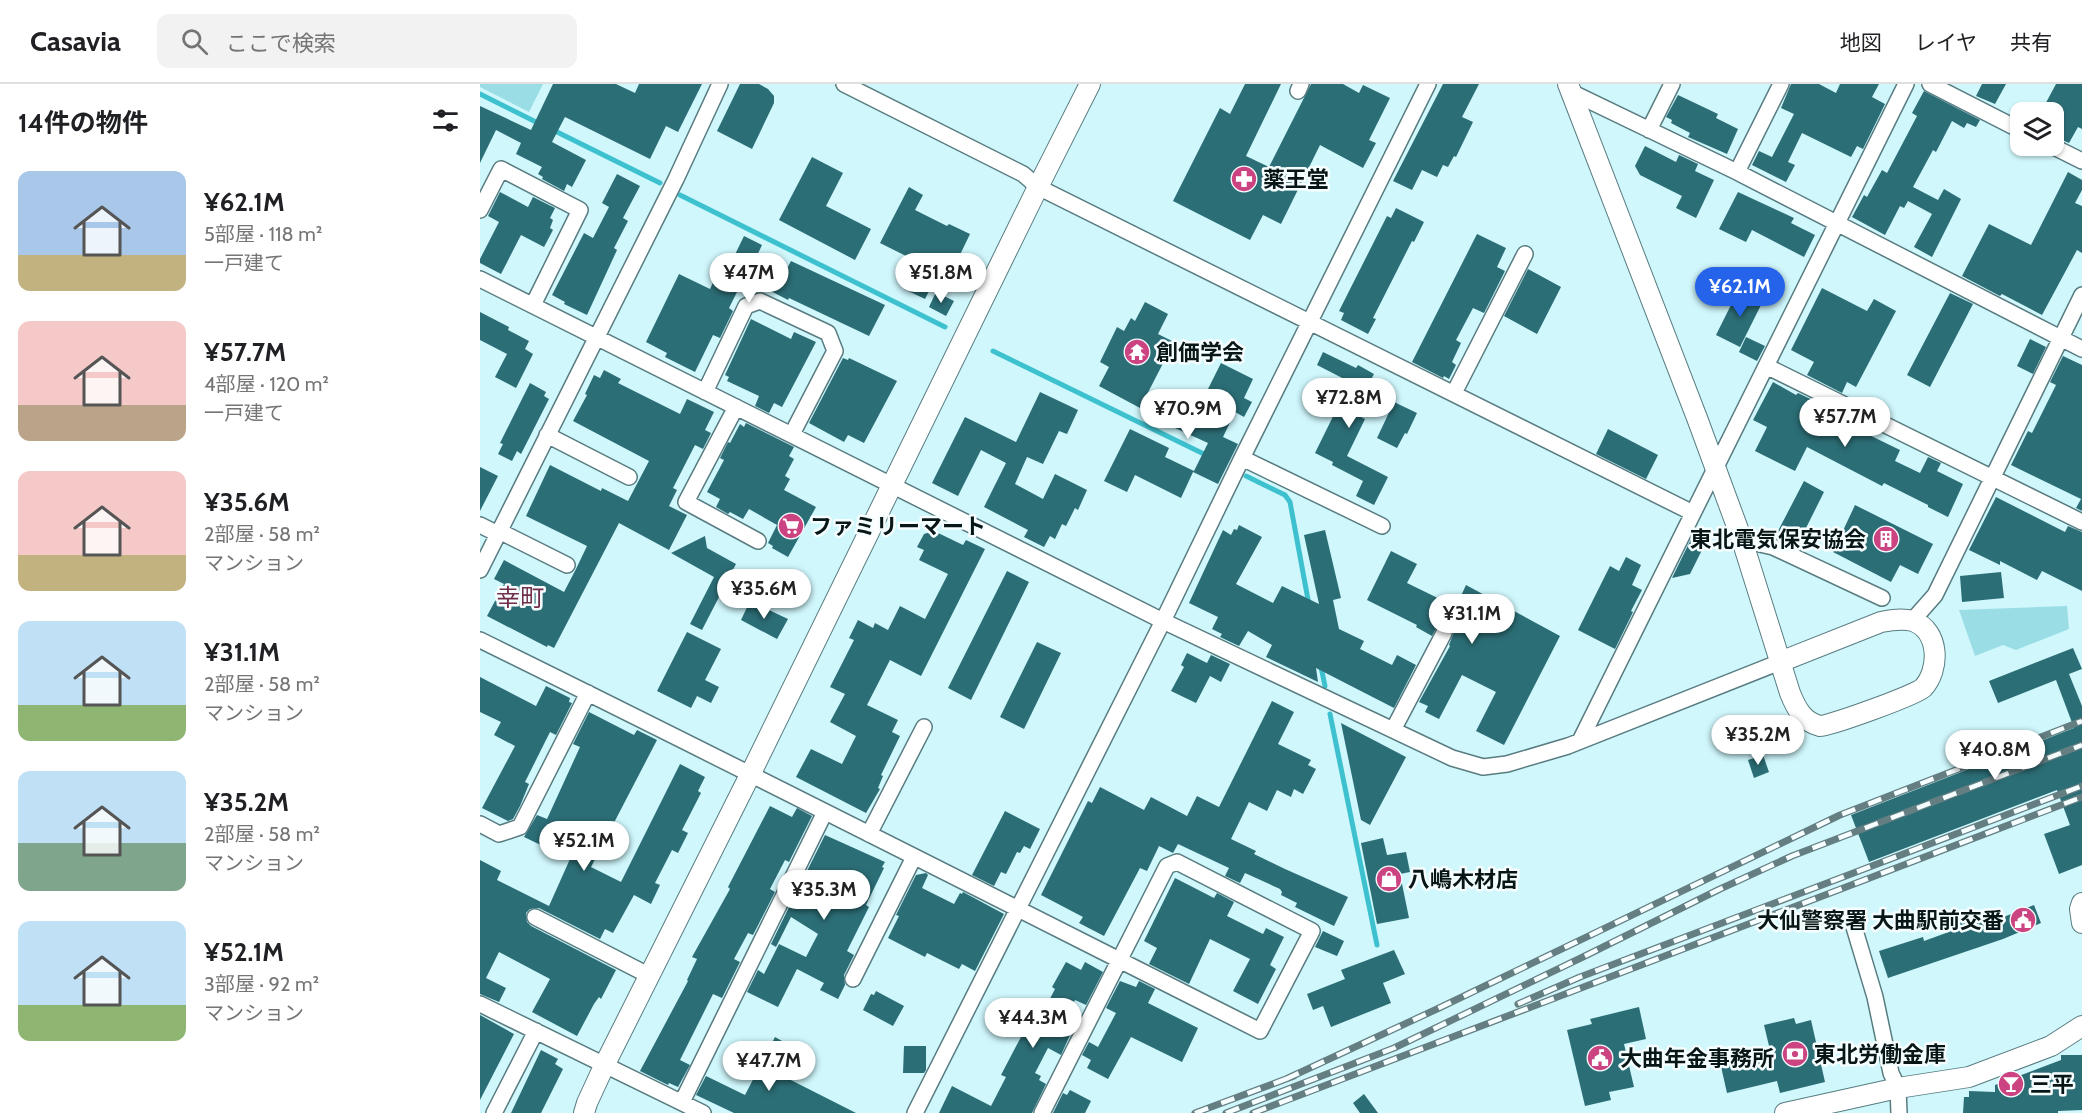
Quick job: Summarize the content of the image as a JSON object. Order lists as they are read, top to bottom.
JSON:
{
  "districts": ["幸町"],
  "places": {
    "pharmacy": ["薬王堂"],
    "temple": ["創価学会"],
    "supermarket": ["ファミリーマート"],
    "building": ["東北電気保安協会"],
    "shop": ["八嶋木材店"],
    "public building": ["大仙警察署 大曲駅前交番", "大曲年金事務所"],
    "bank": ["東北労働金庫"],
    "bar": ["三平"]
  },
  "page": {
    "header": "Casavia",
    "search": "ここで検索",
    "nav": ["地図", "レイヤ", "共有"],
    "heading": "14件の物件",
    "list": [
      {
        "name": "¥62.1M",
        "note": "5部屋 · 118 m² · 一戸建て"
      },
      {
        "name": "¥57.7M",
        "note": "4部屋 · 120 m² · 一戸建て"
      },
      {
        "name": "¥35.6M",
        "note": "2部屋 · 58 m² · マンション"
      },
      {
        "name": "¥31.1M",
        "note": "2部屋 · 58 m² · マンション"
      },
      {
        "name": "¥35.2M",
        "note": "2部屋 · 58 m² · マンション"
      },
      {
        "name": "¥52.1M",
        "note": "3部屋 · 92 m² · マンション"
      }
    ],
    "price": [
      "¥47M",
      "¥51.8M",
      "¥62.1M",
      "¥72.8M",
      "¥70.9M",
      "¥57.7M",
      "¥35.6M",
      "¥31.1M",
      "¥35.2M",
      "¥40.8M",
      "¥52.1M",
      "¥35.3M",
      "¥44.3M",
      "¥47.7M"
    ]
  }
}
